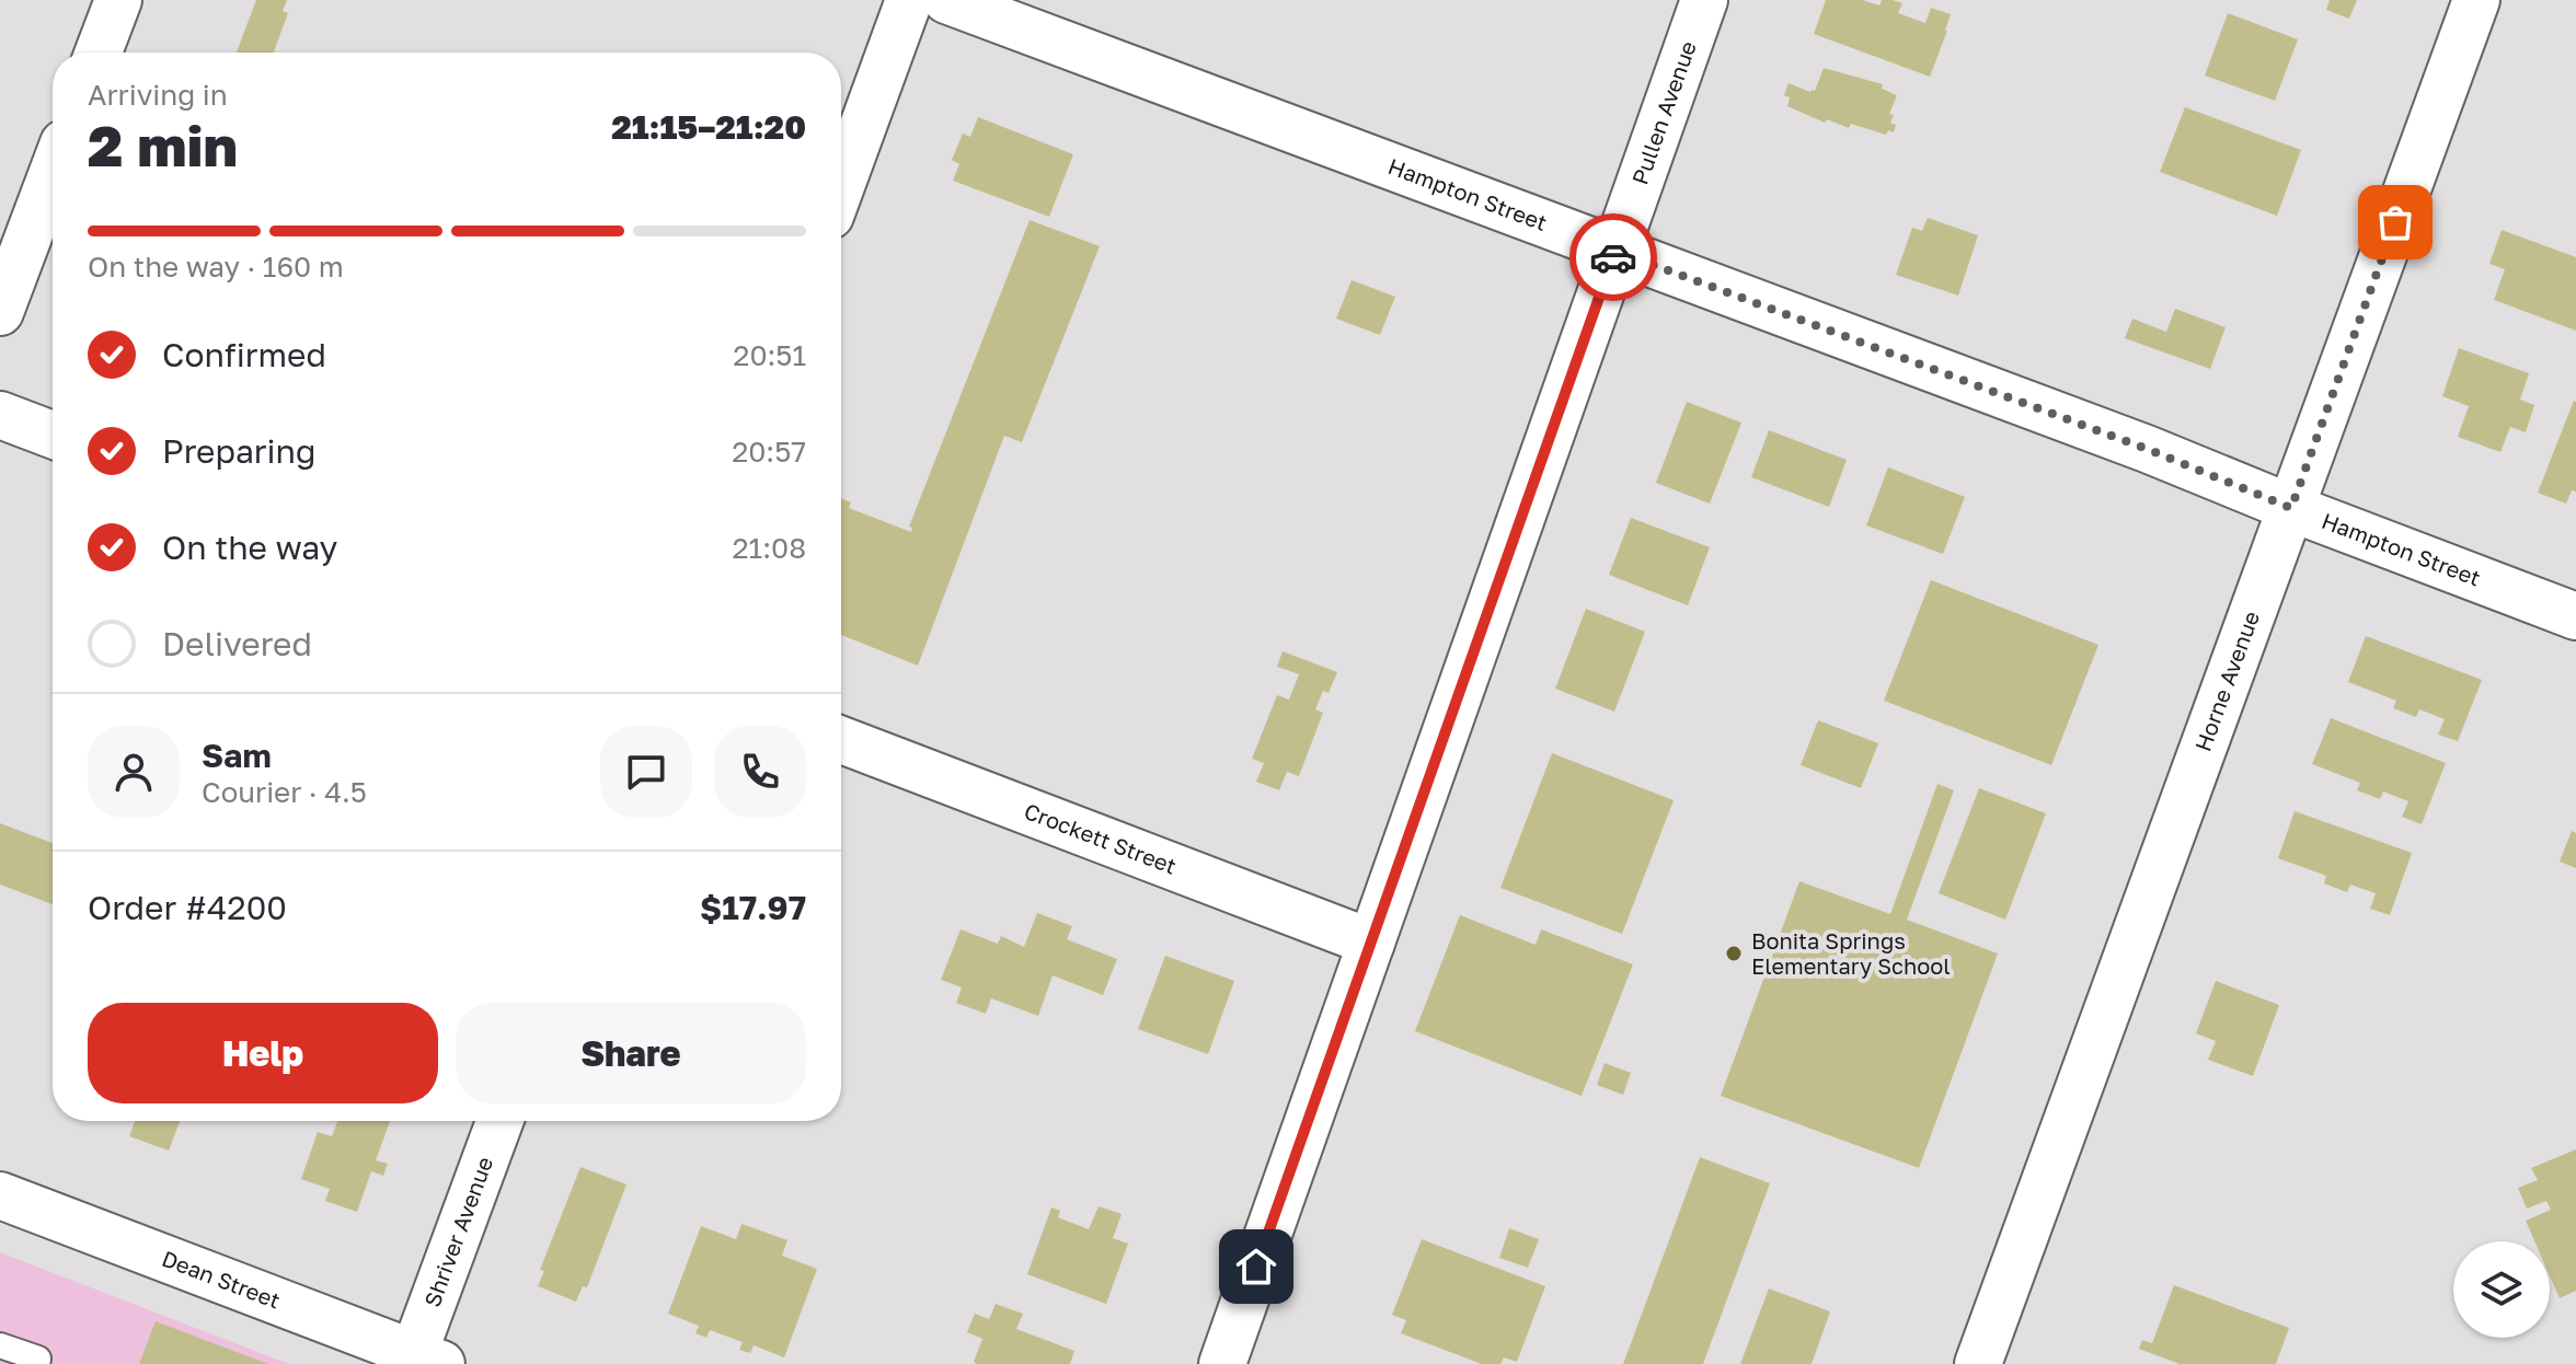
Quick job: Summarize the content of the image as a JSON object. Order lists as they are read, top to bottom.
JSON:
{
  "streets": {
    "street": [
      "Pullen Avenue",
      "Hampton Street",
      "Horne Avenue",
      "Crockett Street",
      "Shriver Avenue",
      "Dean Street"
    ]
  },
  "crossings": [
    ["Pullen Avenue", "Hampton Street"],
    ["Pullen Avenue", "Crockett Street"],
    ["Hampton Street", "Horne Avenue"],
    ["Shriver Avenue", "Dean Street"]
  ],
  "places": ["Bonita Springs Elementary School"],
  "page": {
    "heading": ["2 min", "Arriving in", "21:15–21:20"],
    "panel": [
      "Sam",
      "Courier · 4.5",
      "Order #4200",
      "$17.97"
    ],
    "bar": "On the way · 160 m",
    "list": [
      ["Confirmed", "20:51"],
      ["Preparing", "20:57"],
      ["On the way", "21:08"],
      "Delivered"
    ],
    "buttons": ["Help", "Share"]
  }
}
